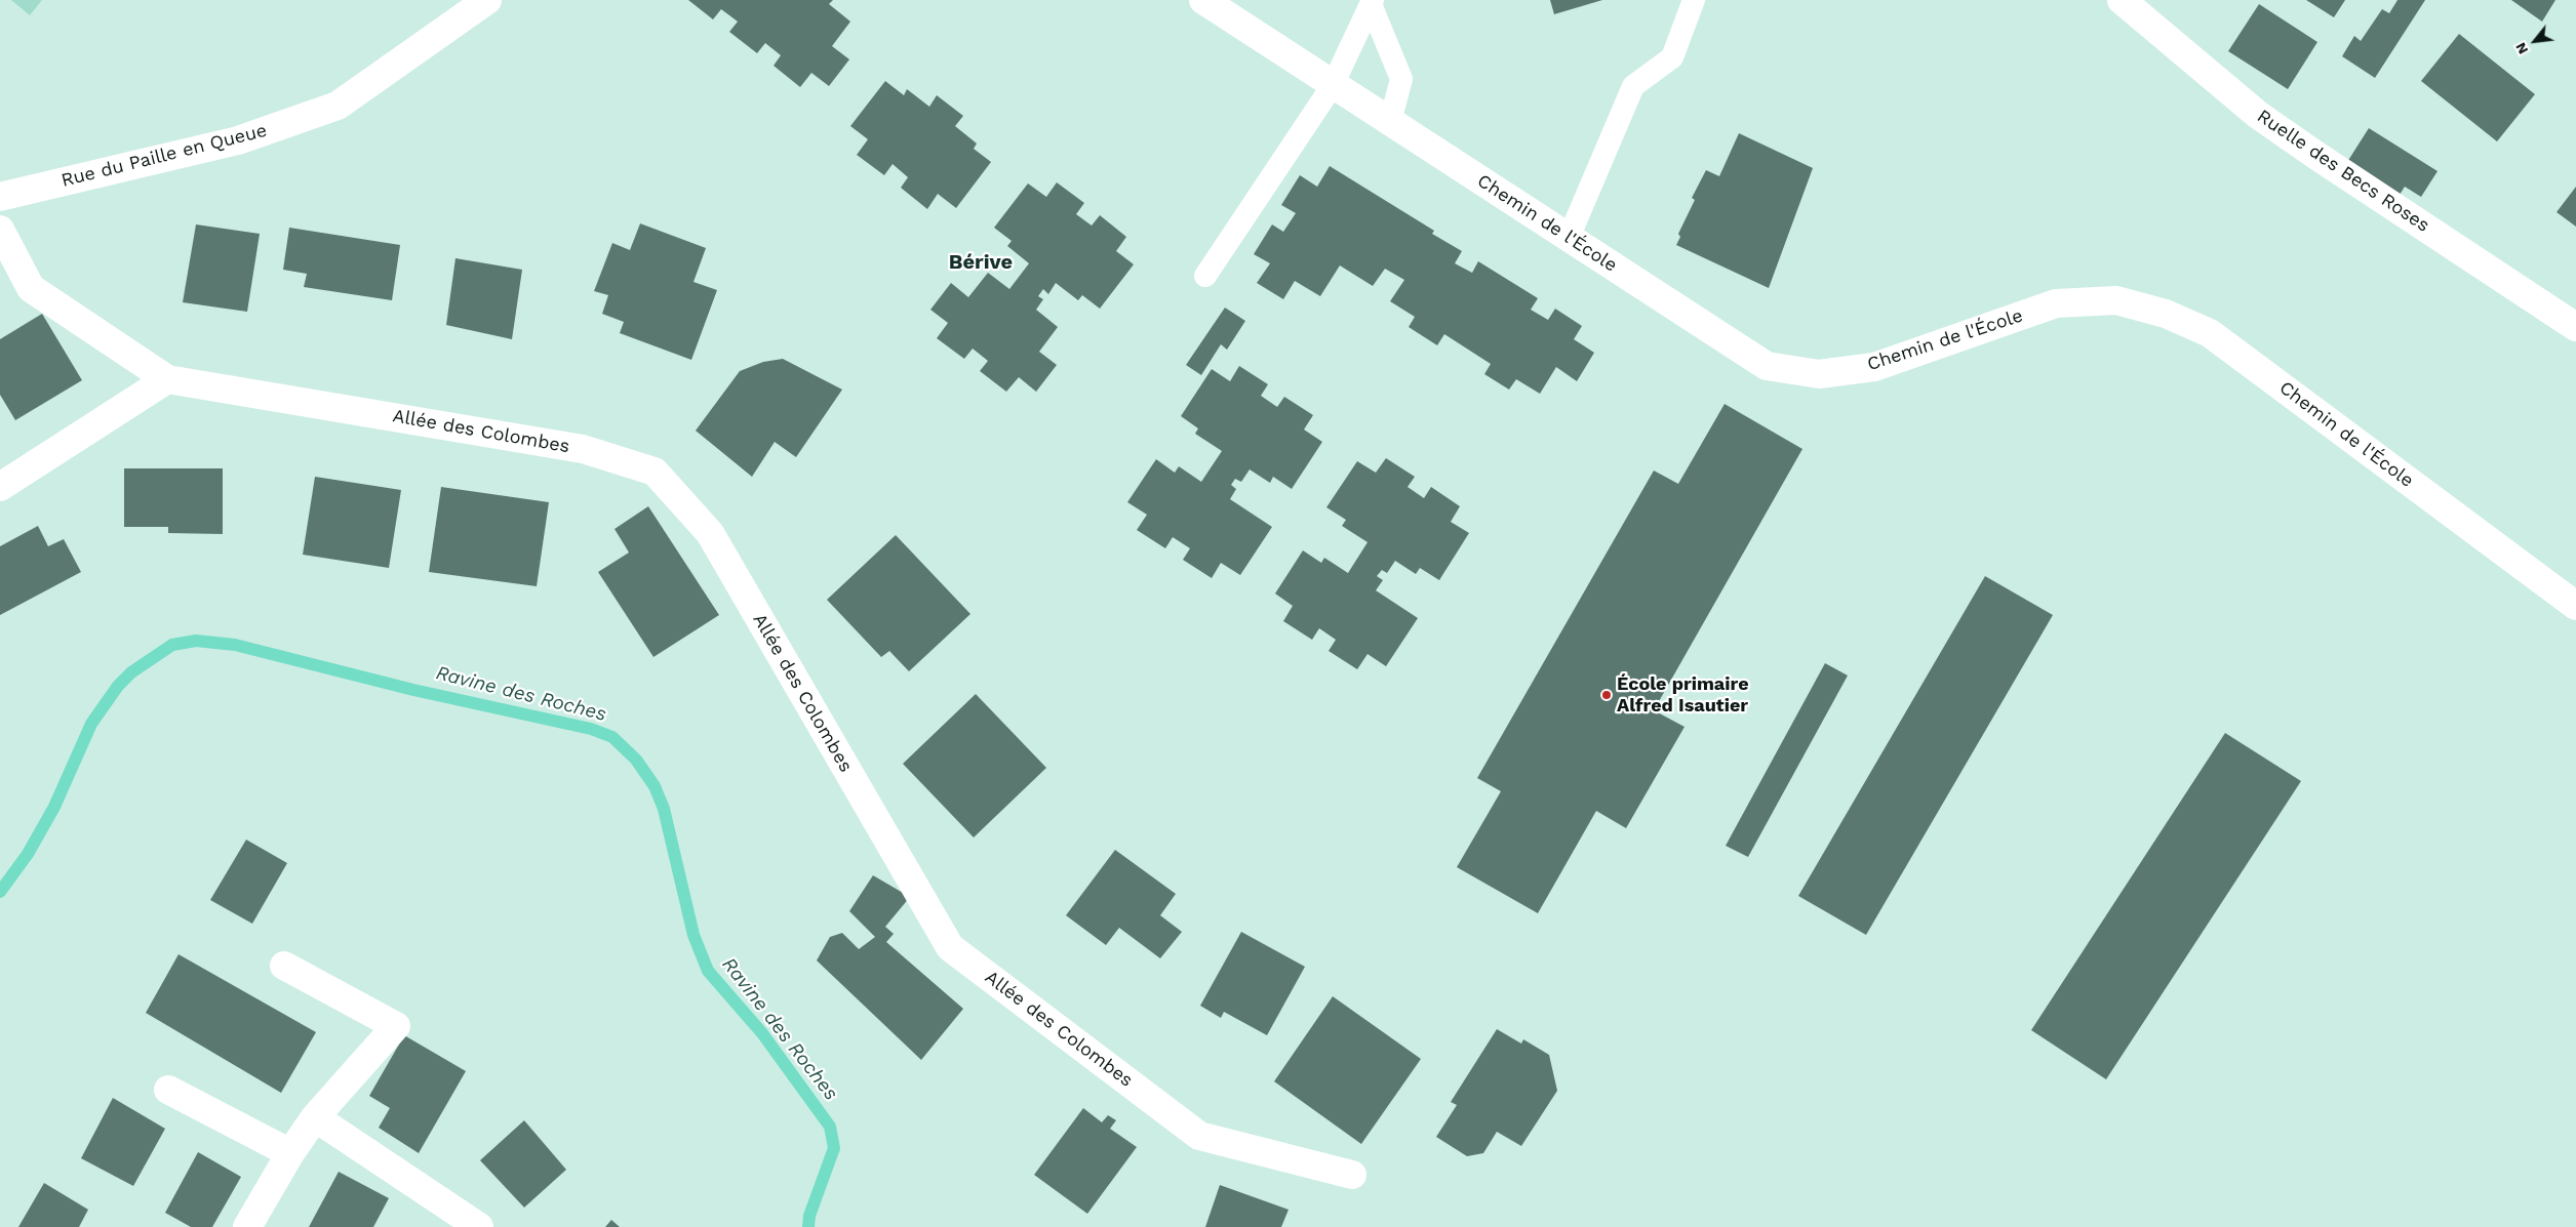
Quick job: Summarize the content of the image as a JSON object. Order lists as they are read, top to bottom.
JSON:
{
  "streets": {
    "street": [
      "Rue du Paille en Queue",
      "Ruelle des Becs Roses",
      "Chemin de l'École",
      "Allée des Colombes"
    ]
  },
  "districts": ["Bérive"],
  "water": ["Ravine des Roches"],
  "places": ["École primaire Alfred Isautier"],
  "north": "bottom left"
}
